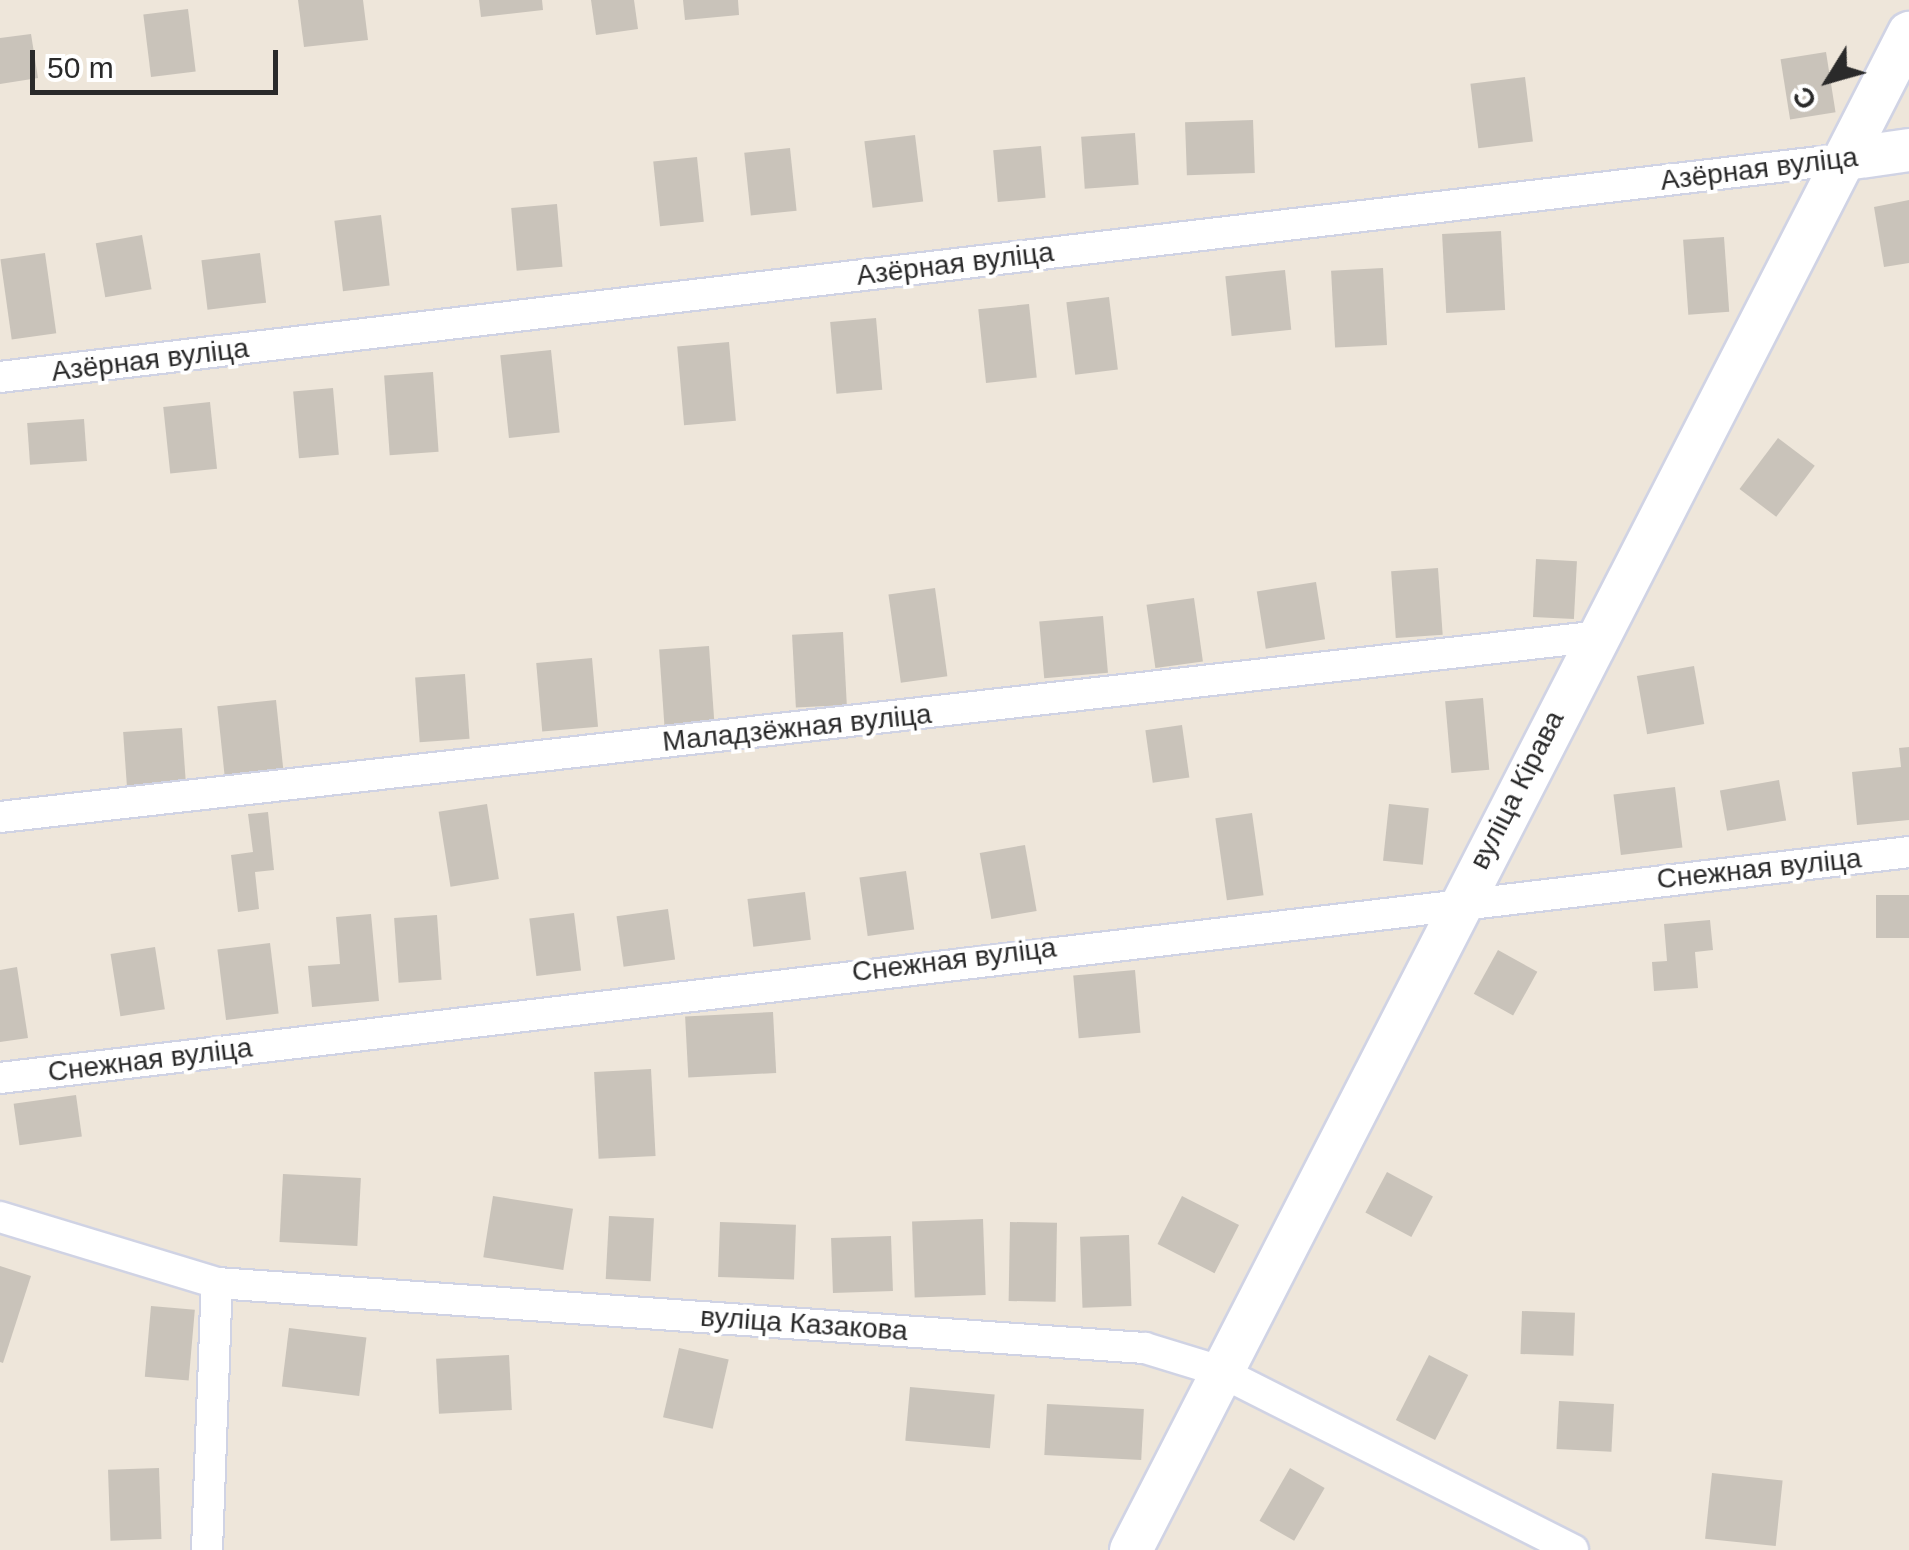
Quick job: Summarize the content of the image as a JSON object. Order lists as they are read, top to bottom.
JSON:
{
  "streets": {
    "main road": ["Азёрная вуліца", "вуліца Кірава"],
    "street": ["Маладзёжная вуліца", "Снежная вуліца", "вуліца Казакова"]
  },
  "crossings": [
    ["Азёрная вуліца", "вуліца Кірава"],
    ["Маладзёжная вуліца", "вуліца Кірава"],
    ["вуліца Кірава", "Снежная вуліца"],
    ["вуліца Кірава", "вуліца Казакова"]
  ],
  "scale_bar": "50 m",
  "north": "bottom left"
}
